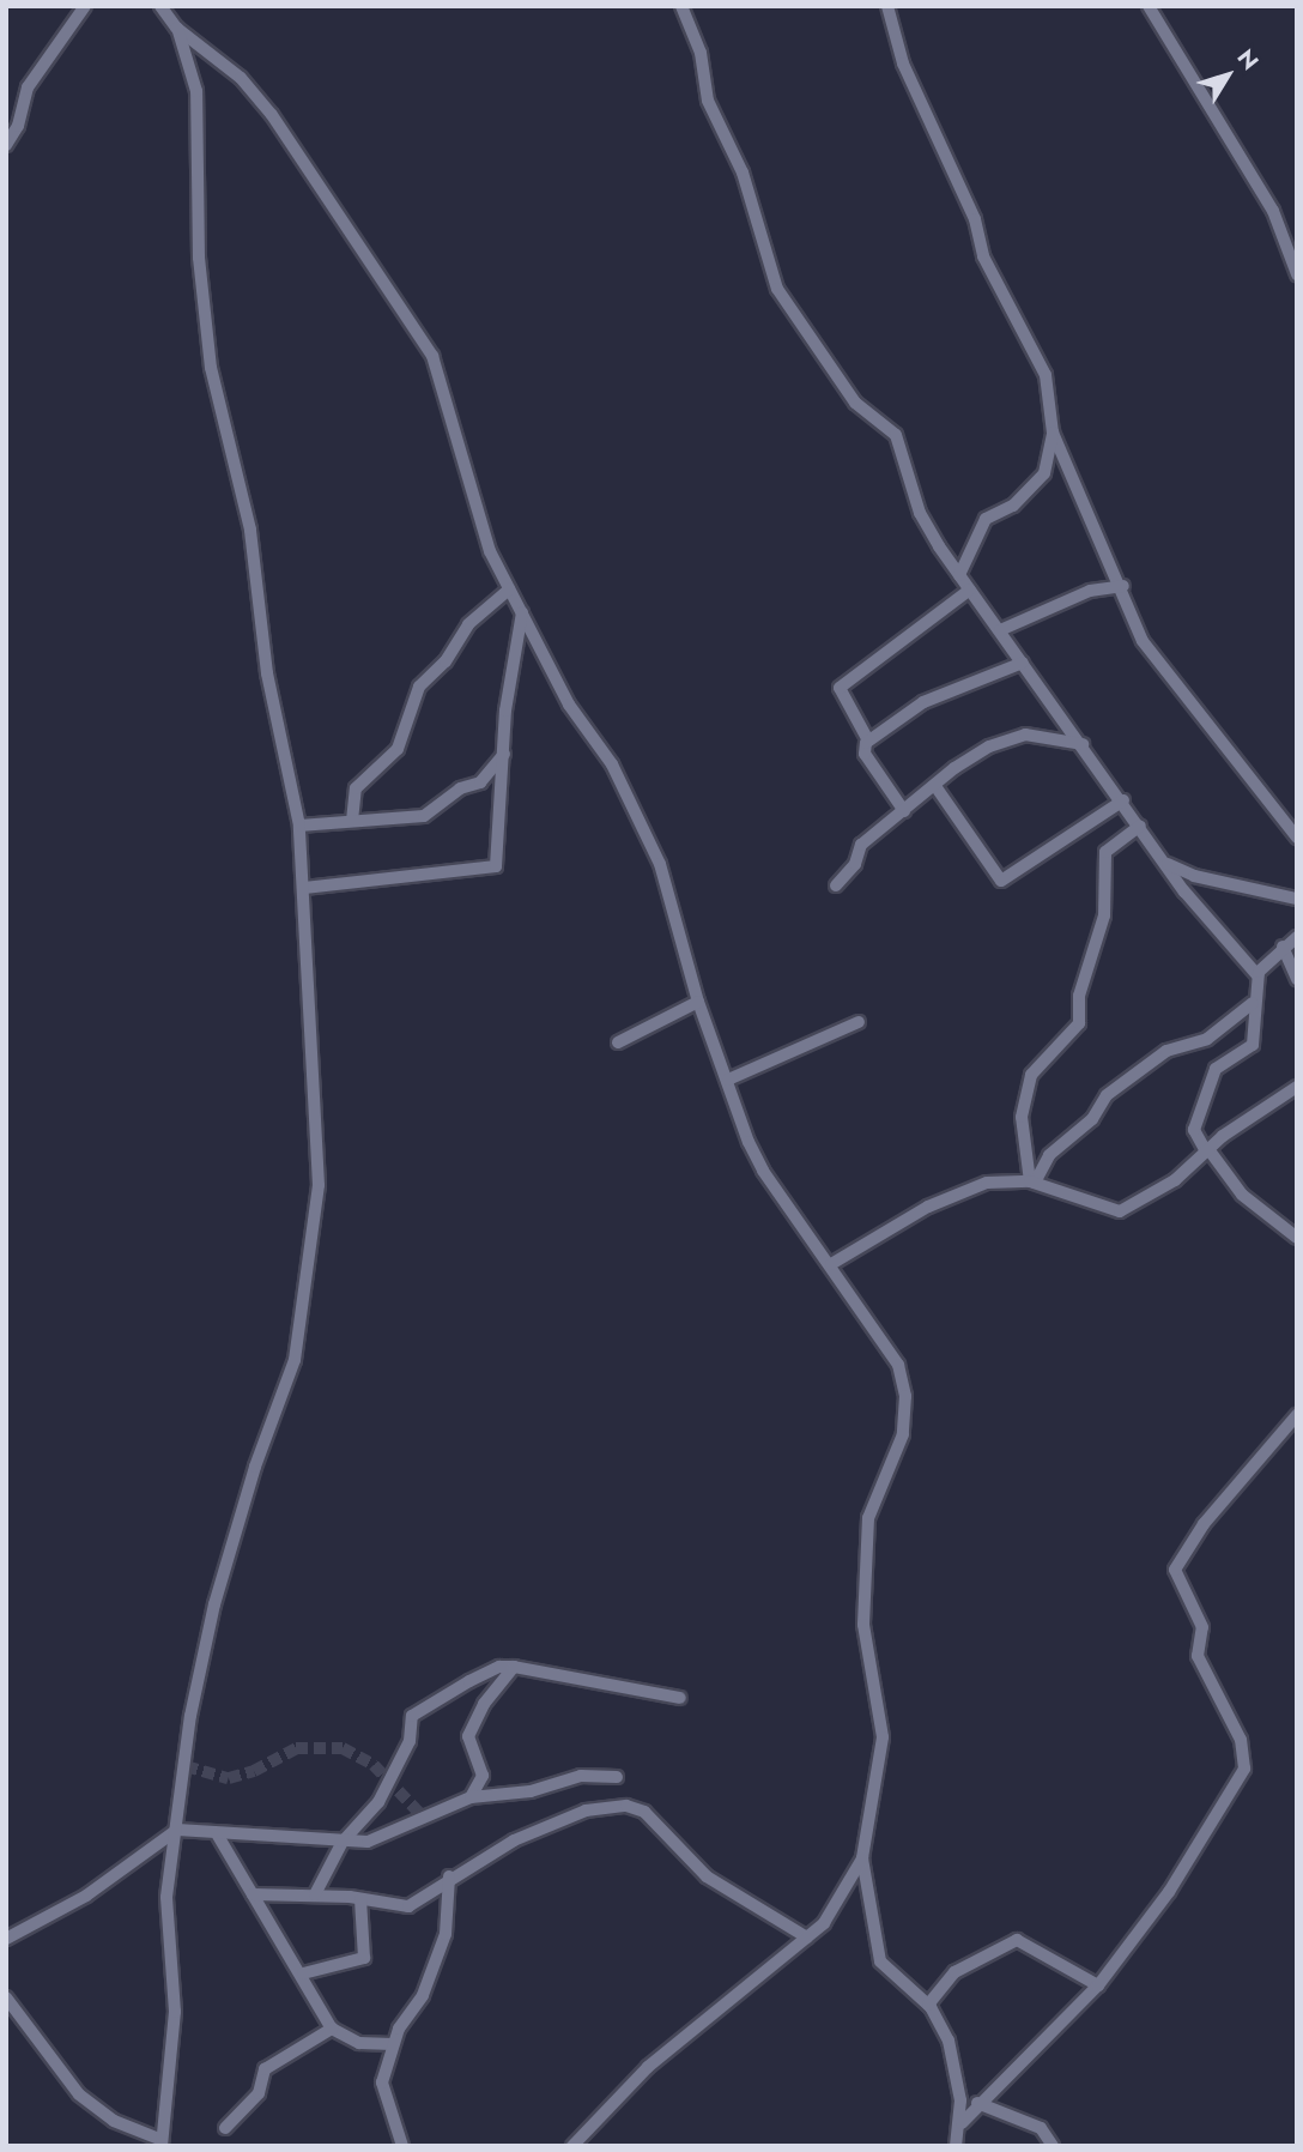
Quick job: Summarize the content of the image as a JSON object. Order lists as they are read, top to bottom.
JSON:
{
  "north": "top right"
}
